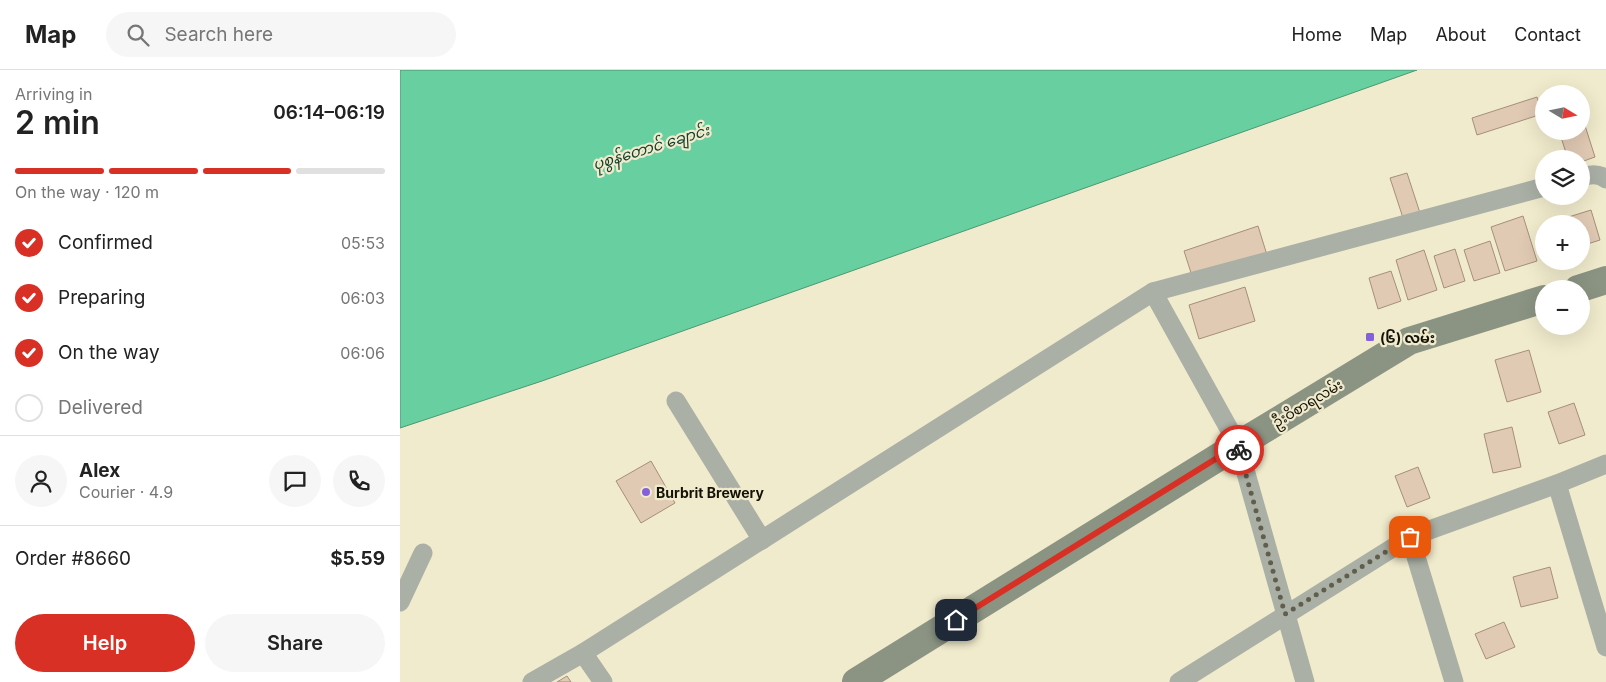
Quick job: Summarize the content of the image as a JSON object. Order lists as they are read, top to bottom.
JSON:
{
  "streets": {
    "main road": ["ဦးဝိစာရလမ်း"]
  },
  "water": ["ပုစွန်တောင် ချောင်း"],
  "places": {
    "transit": ["(၆) လမ်း"],
    "other": ["Burbrit Brewery"]
  },
  "north": "right",
  "page": {
    "header": "Map",
    "search": "Search here",
    "nav": [
      "Home",
      "Map",
      "About",
      "Contact"
    ],
    "heading": ["2 min", "Arriving in", "06:14–06:19"],
    "panel": [
      "Alex",
      "Courier · 4.9",
      "Order #8660",
      "$5.59"
    ],
    "map_buttons": ["+", "−"],
    "bar": "On the way · 120 m",
    "list": [
      ["Confirmed", "05:53"],
      ["Preparing", "06:03"],
      ["On the way", "06:06"],
      "Delivered"
    ],
    "buttons": ["Help", "Share"]
  }
}
